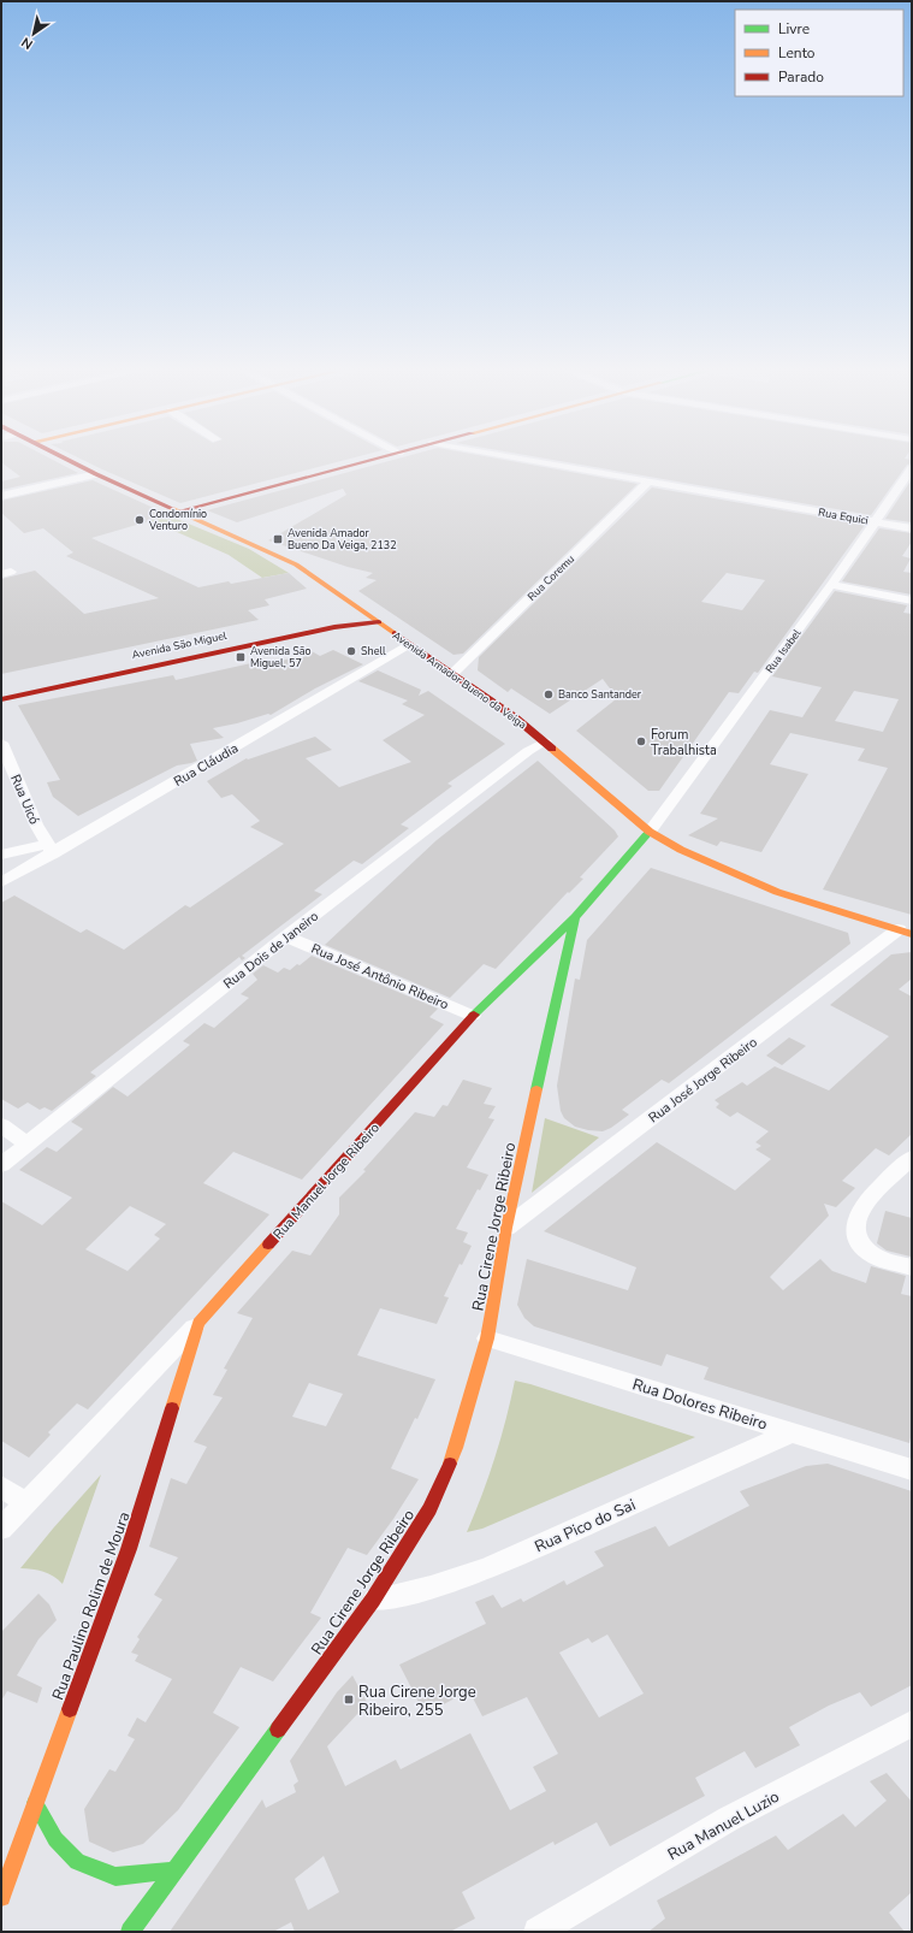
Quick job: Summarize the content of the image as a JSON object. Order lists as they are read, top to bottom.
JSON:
{
  "streets": {
    "street": [
      "Rua Equici",
      "Rua Coremu",
      "Avenida São Miguel",
      "Rua Isabel",
      "Avenida Amador Bueno da Veiga",
      "Rua Cláudia",
      "Rua Uicó",
      "Rua Dois de Janeiro",
      "Rua José Antônio Ribeiro",
      "Rua José Jorge Ribeiro",
      "Rua Manuel Jorge Ribeiro",
      "Rua Cirene Jorge Ribeiro",
      "Rua Dolores Ribeiro",
      "Rua Pico do Sai",
      "Rua Paulino Rolim de Moura",
      "Rua Manuel Luzio"
    ]
  },
  "crossings": [
    ["Rua Equici", "Rua Coremu"],
    ["Rua Equici", "Rua Isabel"],
    ["Rua Coremu", "Avenida Amador Bueno da Veiga"],
    ["Avenida São Miguel", "Avenida Amador Bueno da Veiga"],
    ["Rua Isabel", "Avenida Amador Bueno da Veiga"],
    ["Rua Isabel", "Rua Manuel Jorge Ribeiro"],
    ["Avenida Amador Bueno da Veiga", "Rua Cláudia"],
    ["Avenida Amador Bueno da Veiga", "Rua Dois de Janeiro"],
    ["Avenida Amador Bueno da Veiga", "Rua José Jorge Ribeiro"],
    ["Avenida Amador Bueno da Veiga", "Rua Manuel Jorge Ribeiro"],
    ["Rua Cláudia", "Rua Uicó"],
    ["Rua Dois de Janeiro", "Rua José Antônio Ribeiro"],
    ["Rua José Antônio Ribeiro", "Rua Manuel Jorge Ribeiro"],
    ["Rua José Jorge Ribeiro", "Rua Cirene Jorge Ribeiro"],
    ["Rua Manuel Jorge Ribeiro", "Rua Cirene Jorge Ribeiro"],
    ["Rua Manuel Jorge Ribeiro", "Rua Paulino Rolim de Moura"],
    ["Rua Cirene Jorge Ribeiro", "Rua Dolores Ribeiro"],
    ["Rua Cirene Jorge Ribeiro", "Rua Pico do Sai"],
    ["Rua Dolores Ribeiro", "Rua Pico do Sai"]
  ],
  "places": {
    "other": [
      "Condomínio Venturo",
      "Shell",
      "Banco Santander",
      "Forum Trabalhista"
    ],
    "transit": ["Avenida Amador Bueno Da Veiga, 2132", "Avenida São Miguel, 57", "Rua Cirene Jorge Ribeiro, 255"]
  },
  "legend": ["Livre", "Lento", "Parado"],
  "north": "bottom left"
}
